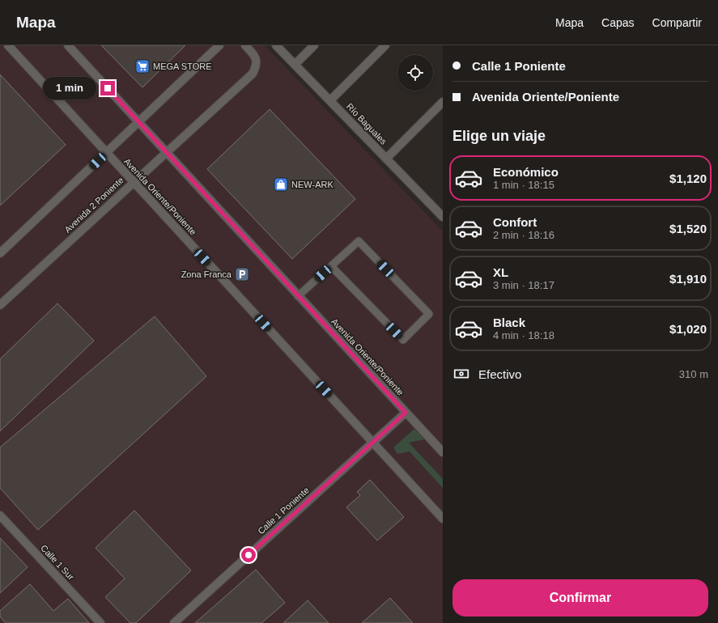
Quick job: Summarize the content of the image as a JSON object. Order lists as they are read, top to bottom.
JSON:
{
  "streets": {
    "street": [
      "Río Baguales",
      "Avenida Oriente/Poniente",
      "Avenida 2 Poniente",
      "Calle 1 Poniente",
      "Calle 1 Sur"
    ]
  },
  "crossings": [
    ["Avenida Oriente/Poniente", "Avenida 2 Poniente"],
    ["Avenida Oriente/Poniente", "Calle 1 Poniente"]
  ],
  "places": {
    "supermarket": ["MEGA STORE"],
    "shop": ["NEW-ARK"],
    "parking": ["Zona Franca"]
  },
  "page": {
    "header": "Mapa",
    "nav": ["Mapa", "Capas", "Compartir"],
    "banner": ["Calle 1 Poniente", "Avenida Oriente/Poniente"],
    "bubble": "1 min",
    "heading": "Elige un viaje",
    "list": [
      {
        "name": "Económico",
        "note": "1 min · 18:15",
        "value": "$1,120"
      },
      {
        "name": "Confort",
        "note": "2 min · 18:16",
        "value": "$1,520"
      },
      {
        "name": "XL",
        "note": "3 min · 18:17",
        "value": "$1,910"
      },
      {
        "name": "Black",
        "note": "4 min · 18:18",
        "value": "$1,020"
      }
    ],
    "pay": ["Efectivo", "310 m"],
    "buttons": "Confirmar"
  }
}
